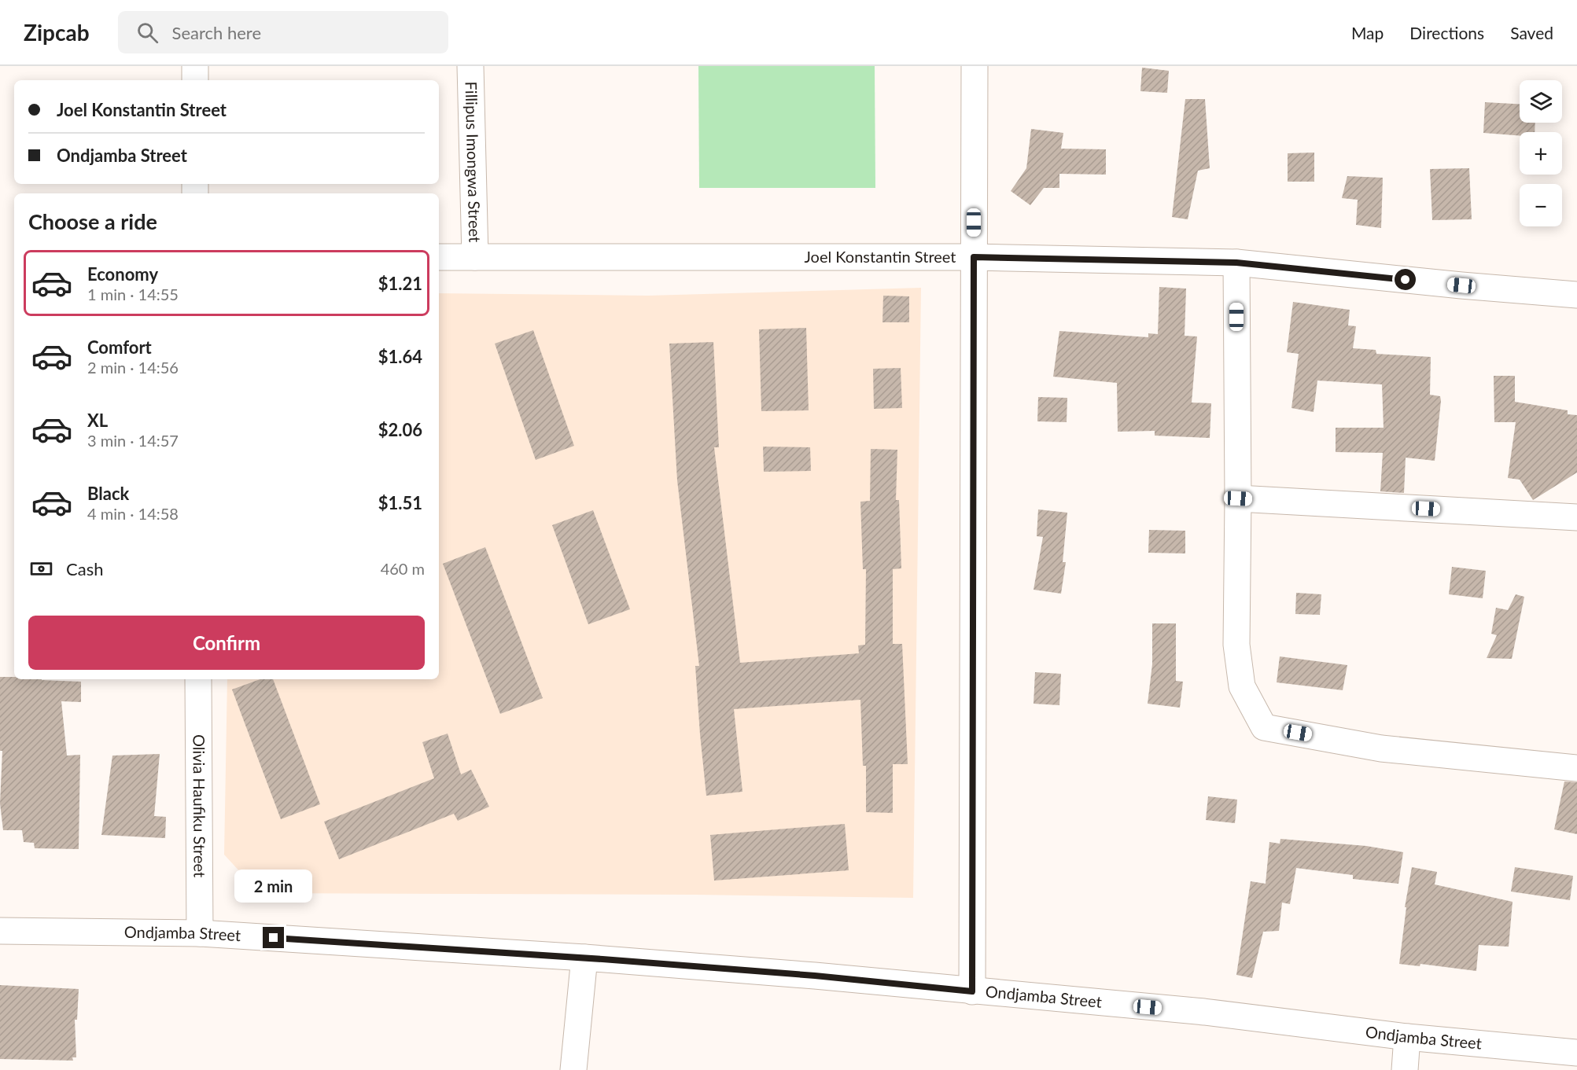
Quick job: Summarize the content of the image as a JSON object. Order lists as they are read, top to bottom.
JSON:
{
  "streets": {
    "street": [
      "Fillipus Imongwa Street",
      "Joel Konstantin Street",
      "Olivia Haufiku Street",
      "Ondjamba Street"
    ]
  },
  "crossings": [
    ["Fillipus Imongwa Street", "Joel Konstantin Street"],
    ["Olivia Haufiku Street", "Ondjamba Street"]
  ],
  "page": {
    "header": "Zipcab",
    "search": "Search here",
    "nav": ["Map", "Directions", "Saved"],
    "map_buttons": ["+", "−"],
    "banner": ["Joel Konstantin Street", "Ondjamba Street"],
    "heading": "Choose a ride",
    "list": [
      {
        "name": "Economy",
        "note": "1 min · 14:55",
        "value": "$1.21"
      },
      {
        "name": "Comfort",
        "note": "2 min · 14:56",
        "value": "$1.64"
      },
      {
        "name": "XL",
        "note": "3 min · 14:57",
        "value": "$2.06"
      },
      {
        "name": "Black",
        "note": "4 min · 14:58",
        "value": "$1.51"
      }
    ],
    "pay": ["Cash", "460 m"],
    "buttons": "Confirm",
    "bubble": "2 min"
  }
}
